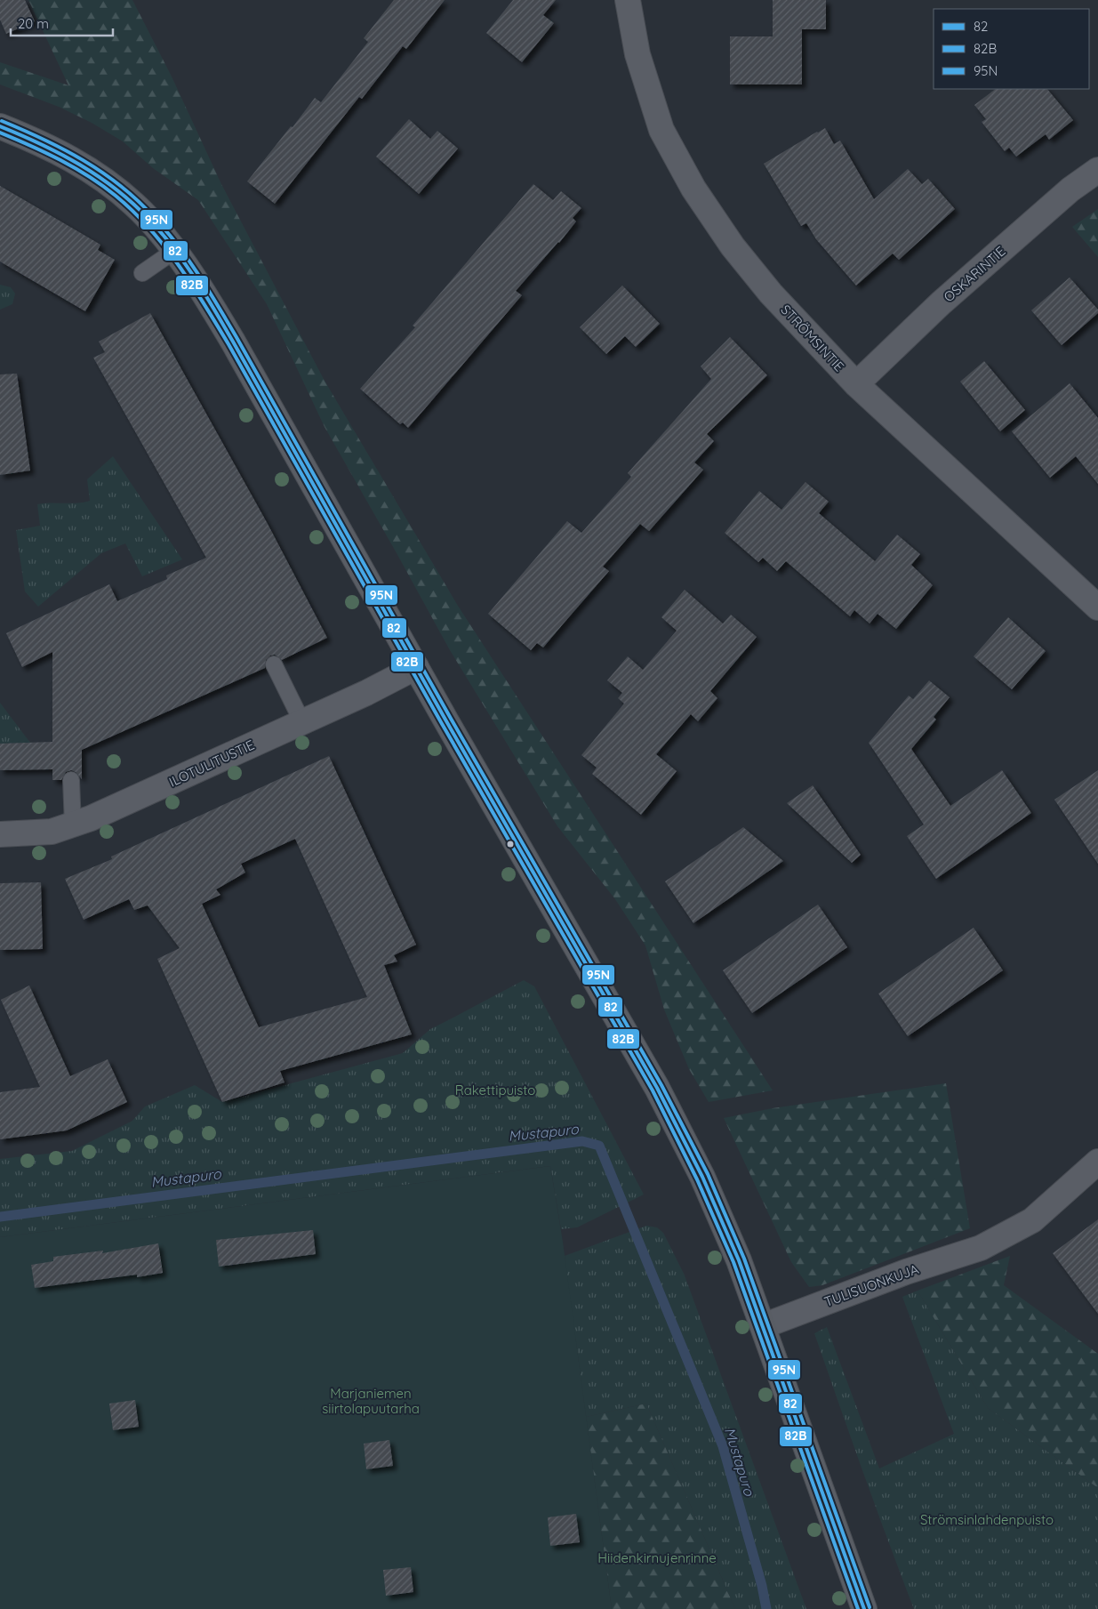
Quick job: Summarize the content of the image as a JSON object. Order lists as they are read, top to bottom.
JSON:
{
  "streets": {
    "street": [
      "OSKARINTIE",
      "STRÖMSINTIE",
      "ILOTULITUSTIE",
      "TULISUONKUJA"
    ]
  },
  "crossings": [
    ["OSKARINTIE", "STRÖMSINTIE"]
  ],
  "water": ["Mustapuro"],
  "parks": [
    "Rakettipuisto",
    "Marjaniemen siirtolapuutarha",
    "Strömsinlahdenpuisto",
    "Hiidenkirnujenrinne"
  ],
  "lines": ["transit line 95N", "transit line 82", "transit line 82B"],
  "legend": ["82", "82B", "95N"],
  "scale_bar": "20 m"
}
